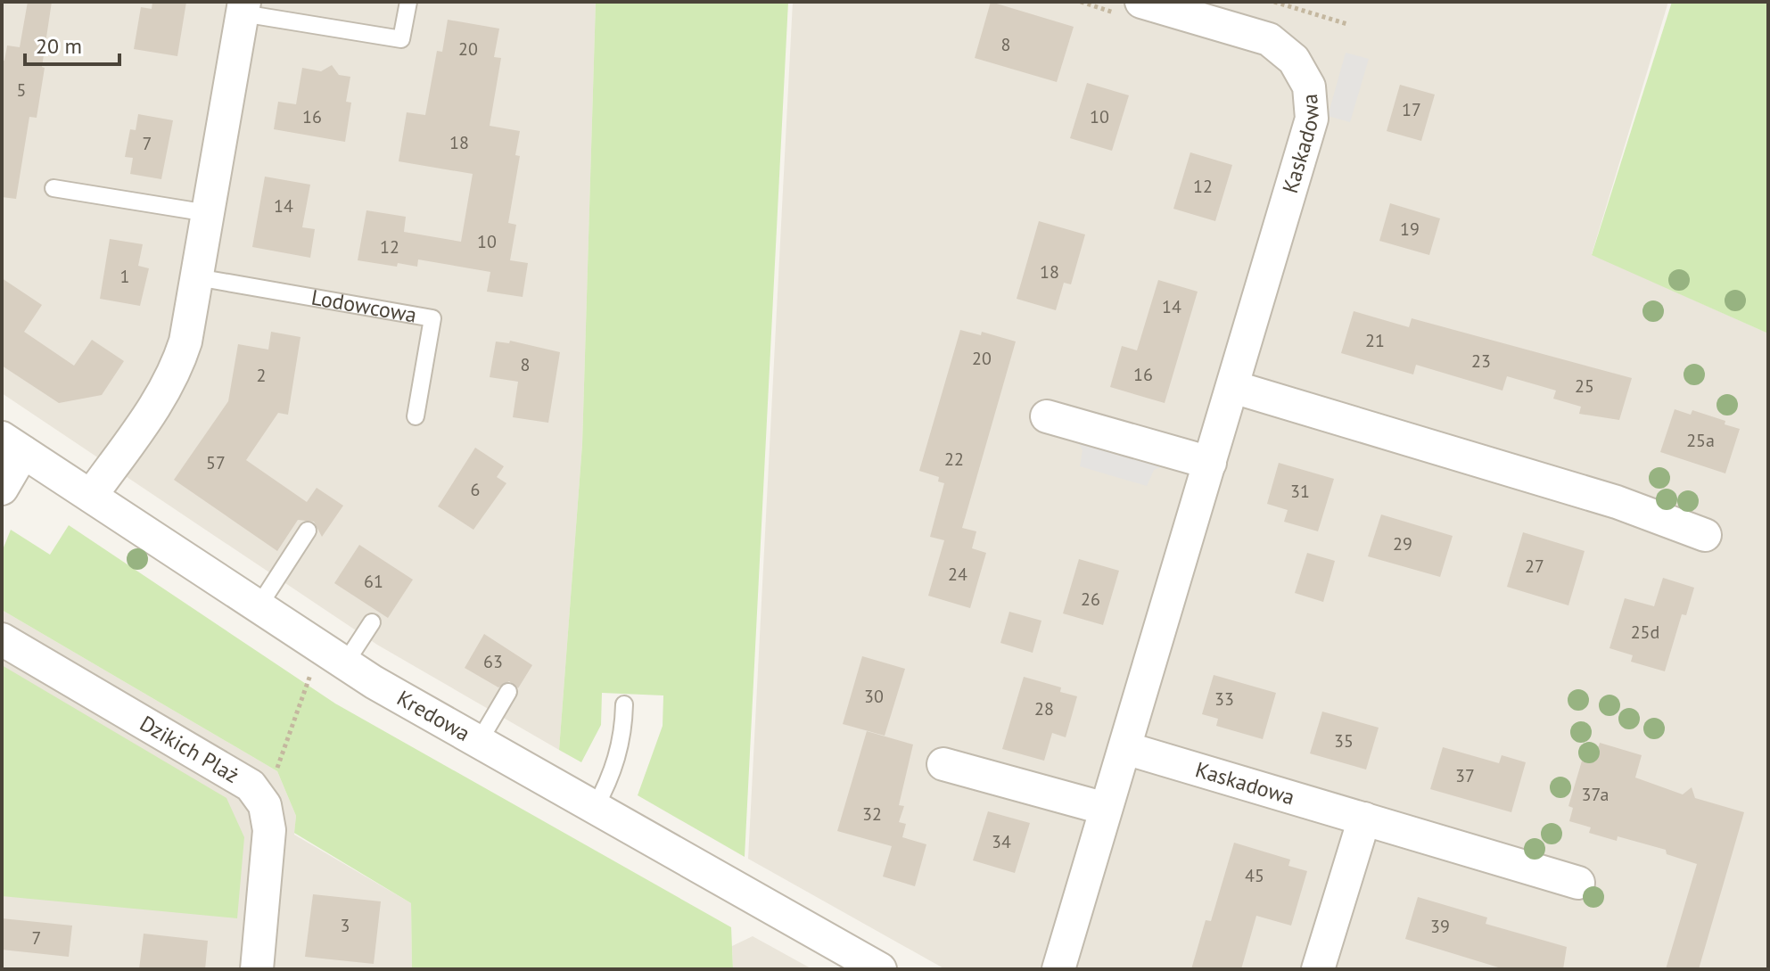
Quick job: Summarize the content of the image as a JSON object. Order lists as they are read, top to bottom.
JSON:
{
  "streets": {
    "street": ["Kaskadowa", "Kredowa", "Dzikich Plaż"],
    "lane": ["Lodowcowa"]
  },
  "house_numbers": [
    "8",
    "20",
    "5",
    "17",
    "16",
    "10",
    "18",
    "7",
    "12",
    "14",
    "19",
    "10",
    "12",
    "18",
    "1",
    "14",
    "21",
    "20",
    "23",
    "8",
    "16",
    "2",
    "25",
    "25a",
    "22",
    "57",
    "6",
    "31",
    "29",
    "27",
    "24",
    "61",
    "26",
    "25d",
    "63",
    "30",
    "33",
    "28",
    "35",
    "37",
    "37a",
    "32",
    "34",
    "45",
    "3",
    "39",
    "7"
  ],
  "scale_bar": "20 m"
}
